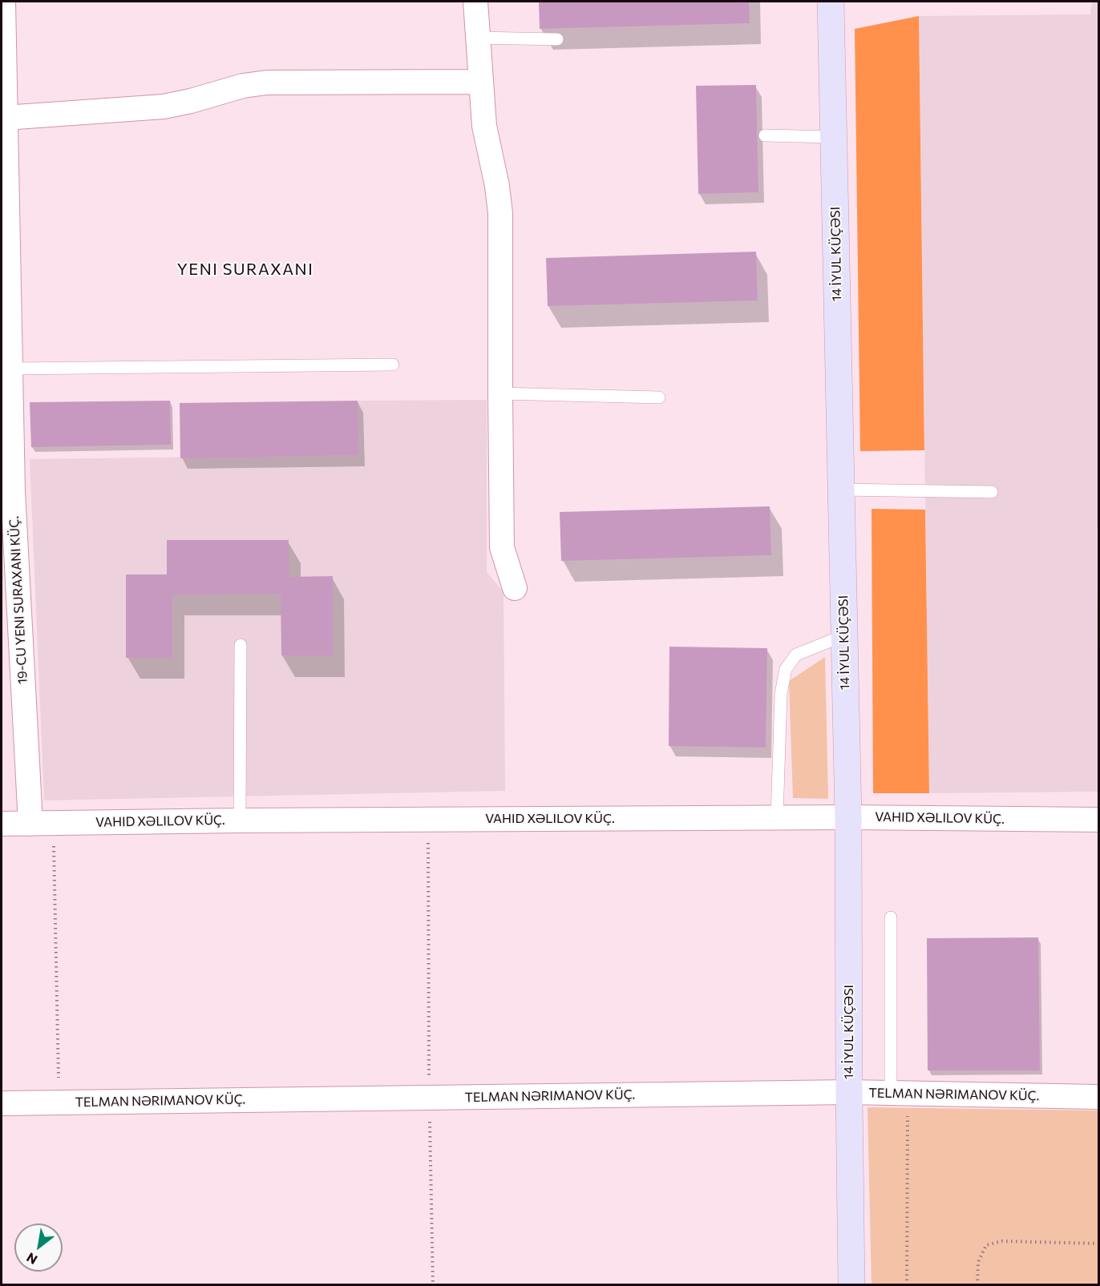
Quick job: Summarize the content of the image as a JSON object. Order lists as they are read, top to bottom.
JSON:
{
  "streets": {
    "street": ["14 İYUL KÜÇƏSI", "VAHID XƏLILOV KÜÇ.", "TELMAN NƏRIMANOV KÜÇ."]
  },
  "crossings": [
    ["14 İYUL KÜÇƏSI", "VAHID XƏLILOV KÜÇ."],
    ["14 İYUL KÜÇƏSI", "TELMAN NƏRIMANOV KÜÇ."]
  ],
  "districts": ["YENI SURAXANI"],
  "north": "bottom left"
}
